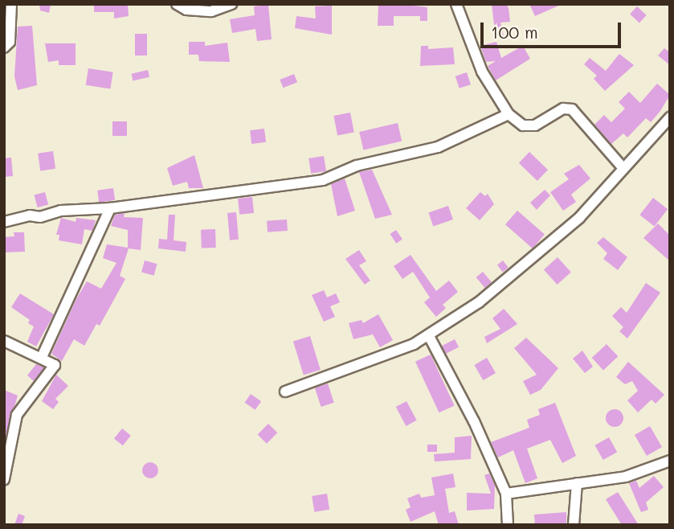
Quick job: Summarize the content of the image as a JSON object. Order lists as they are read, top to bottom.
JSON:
{
  "scale_bar": "100 m"
}
